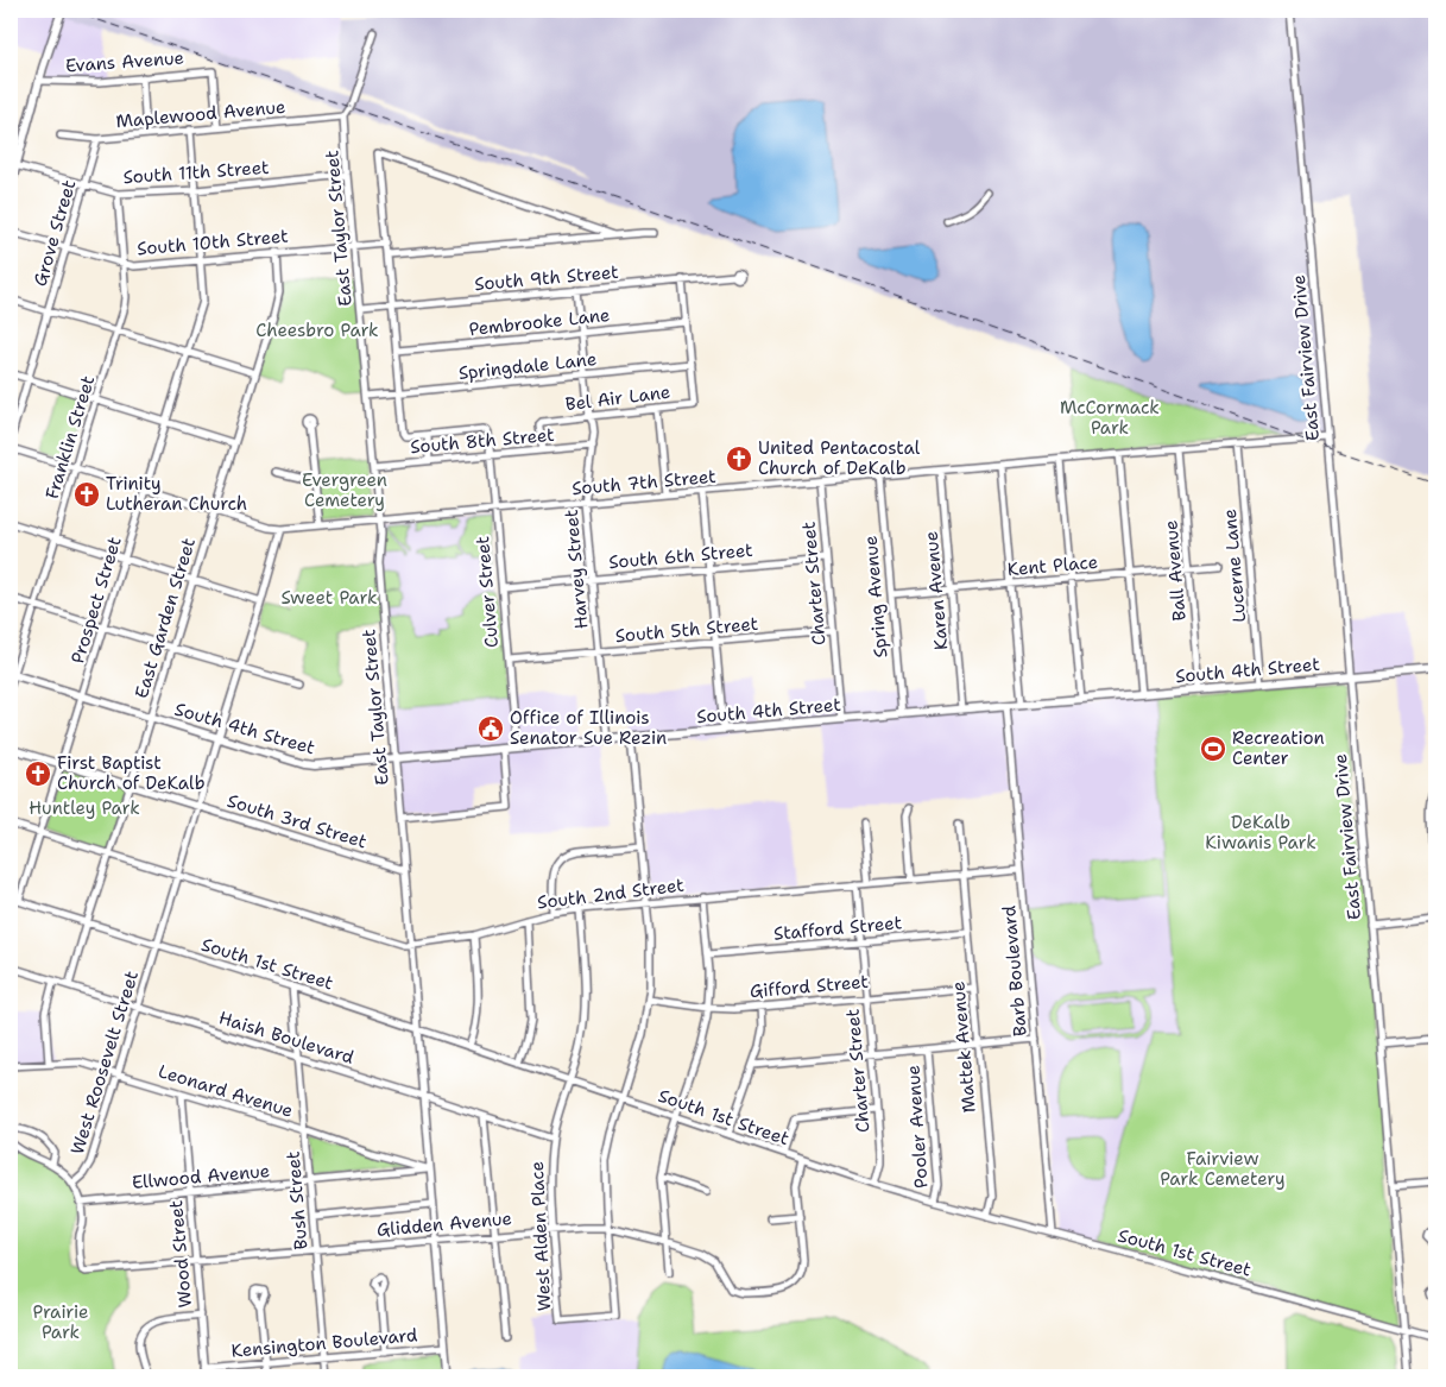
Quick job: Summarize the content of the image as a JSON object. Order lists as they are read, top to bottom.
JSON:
{
  "streets": {
    "main road": ["South 4th Street"],
    "street": [
      "Evans Avenue",
      "Maplewood Avenue",
      "South 11th Street",
      "East Taylor Street",
      "Grove Street",
      "South 10th Street",
      "South 9th Street",
      "Pembrooke Lane",
      "East Fairview Drive",
      "Springdale Lane",
      "Bel Air Lane",
      "Franklin Street",
      "South 8th Street",
      "South 7th Street",
      "South 6th Street",
      "Kent Place",
      "Lucerne Lane",
      "Harvey Street",
      "Ball Avenue",
      "Charter Street",
      "Karen Avenue",
      "Culver Street",
      "Spring Avenue",
      "Prospect Street",
      "East Garden Street",
      "South 5th Street",
      "South 3rd Street",
      "South 2nd Street",
      "Stafford Street",
      "South 1st Street",
      "Barb Boulevard",
      "Gifford Street",
      "Haish Boulevard",
      "Mattek Avenue",
      "West Roosevelt Street",
      "Leonard Avenue",
      "Pooler Avenue",
      "Ellwood Avenue",
      "Bush Street",
      "Glidden Avenue",
      "West Alden Place",
      "Wood Street",
      "Kensington Boulevard"
    ]
  },
  "crossings": [
    ["Evans Avenue", "Maplewood Avenue"],
    ["Maplewood Avenue", "East Taylor Street"],
    ["Maplewood Avenue", "Grove Street"],
    ["Maplewood Avenue", "Prospect Street"],
    ["South 11th Street", "East Taylor Street"],
    ["South 11th Street", "Grove Street"],
    ["South 11th Street", "Franklin Street"],
    ["South 11th Street", "Prospect Street"],
    ["East Taylor Street", "South 10th Street"],
    ["East Taylor Street", "South 9th Street"],
    ["East Taylor Street", "Springdale Lane"],
    ["East Taylor Street", "South 8th Street"],
    ["East Taylor Street", "South 7th Street"],
    ["East Taylor Street", "South 4th Street"],
    ["East Taylor Street", "South 3rd Street"],
    ["East Taylor Street", "South 2nd Street"],
    ["East Taylor Street", "South 1st Street"],
    ["East Taylor Street", "Haish Boulevard"],
    ["East Taylor Street", "Leonard Avenue"],
    ["East Taylor Street", "Ellwood Avenue"],
    ["East Taylor Street", "Glidden Avenue"],
    ["East Taylor Street", "Kensington Boulevard"],
    ["Grove Street", "South 10th Street"],
    ["South 10th Street", "Franklin Street"],
    ["South 10th Street", "Prospect Street"],
    ["South 10th Street", "East Garden Street"],
    ["South 9th Street", "Harvey Street"],
    ["Pembrooke Lane", "Harvey Street"],
    ["East Fairview Drive", "South 7th Street"],
    ["East Fairview Drive", "South 4th Street"],
    ["East Fairview Drive", "South 1st Street"],
    ["Springdale Lane", "Bel Air Lane"],
    ["Springdale Lane", "Harvey Street"],
    ["Bel Air Lane", "South 8th Street"],
    ["Bel Air Lane", "Harvey Street"],
    ["Franklin Street", "South 7th Street"],
    ["Franklin Street", "South 4th Street"],
    ["South 8th Street", "Harvey Street"],
    ["South 8th Street", "Culver Street"],
    ["South 7th Street", "Lucerne Lane"],
    ["South 7th Street", "Harvey Street"],
    ["South 7th Street", "Ball Avenue"],
    ["South 7th Street", "Charter Street"],
    ["South 7th Street", "Karen Avenue"],
    ["South 7th Street", "Culver Street"],
    ["South 7th Street", "Spring Avenue"],
    ["South 7th Street", "Prospect Street"],
    ["South 7th Street", "East Garden Street"],
    ["South 7th Street", "West Roosevelt Street"],
    ["South 6th Street", "Harvey Street"],
    ["South 6th Street", "Charter Street"],
    ["South 6th Street", "Culver Street"],
    ["Kent Place", "Ball Avenue"],
    ["Kent Place", "Karen Avenue"],
    ["Kent Place", "Spring Avenue"],
    ["Lucerne Lane", "South 4th Street"],
    ["Harvey Street", "South 5th Street"],
    ["Harvey Street", "South 4th Street"],
    ["Ball Avenue", "South 4th Street"],
    ["Charter Street", "South 5th Street"],
    ["Charter Street", "South 4th Street"],
    ["Charter Street", "South 2nd Street"],
    ["Charter Street", "Stafford Street"],
    ["Charter Street", "South 1st Street"],
    ["Charter Street", "Gifford Street"],
    ["Karen Avenue", "South 4th Street"],
    ["Culver Street", "South 5th Street"],
    ["Culver Street", "South 4th Street"],
    ["Spring Avenue", "South 4th Street"],
    ["Prospect Street", "South 4th Street"],
    ["Prospect Street", "South 3rd Street"],
    ["Prospect Street", "South 2nd Street"],
    ["Prospect Street", "South 1st Street"],
    ["East Garden Street", "South 4th Street"],
    ["East Garden Street", "South 3rd Street"],
    ["East Garden Street", "South 2nd Street"],
    ["East Garden Street", "South 1st Street"],
    ["East Garden Street", "Haish Boulevard"],
    ["South 4th Street", "Barb Boulevard"],
    ["South 4th Street", "West Roosevelt Street"],
    ["South 3rd Street", "West Roosevelt Street"],
    ["South 2nd Street", "Barb Boulevard"],
    ["South 2nd Street", "Mattek Avenue"],
    ["South 2nd Street", "West Roosevelt Street"],
    ["South 2nd Street", "West Alden Place"],
    ["Stafford Street", "Mattek Avenue"],
    ["South 1st Street", "Barb Boulevard"],
    ["South 1st Street", "Mattek Avenue"],
    ["South 1st Street", "West Roosevelt Street"],
    ["South 1st Street", "Pooler Avenue"],
    ["South 1st Street", "Bush Street"],
    ["South 1st Street", "West Alden Place"],
    ["Gifford Street", "Mattek Avenue"],
    ["Haish Boulevard", "West Roosevelt Street"],
    ["Haish Boulevard", "Bush Street"],
    ["Haish Boulevard", "West Alden Place"],
    ["West Roosevelt Street", "Leonard Avenue"],
    ["Leonard Avenue", "Ellwood Avenue"],
    ["Leonard Avenue", "Bush Street"],
    ["Leonard Avenue", "Wood Street"],
    ["Ellwood Avenue", "Bush Street"],
    ["Ellwood Avenue", "Glidden Avenue"],
    ["Ellwood Avenue", "Wood Street"],
    ["Bush Street", "Glidden Avenue"],
    ["Bush Street", "Kensington Boulevard"],
    ["Glidden Avenue", "West Alden Place"],
    ["Glidden Avenue", "Wood Street"],
    ["Wood Street", "Kensington Boulevard"]
  ],
  "parks": [
    "Cheesbro Park",
    "McCormack Park",
    "Evergreen Cemetery",
    "Sweet Park",
    "Huntley Park",
    "DeKalb Kiwanis Park",
    "Fairview Park Cemetery",
    "Prairie Park"
  ],
  "places": {
    "church": ["United Pentacostal Church of DeKalb", "Trinity Lutheran Church", "First Baptist Church of DeKalb"],
    "public building": ["Office of Illinois Senator Sue Rezin"],
    "sports": ["Recreation Center"]
  }
}
